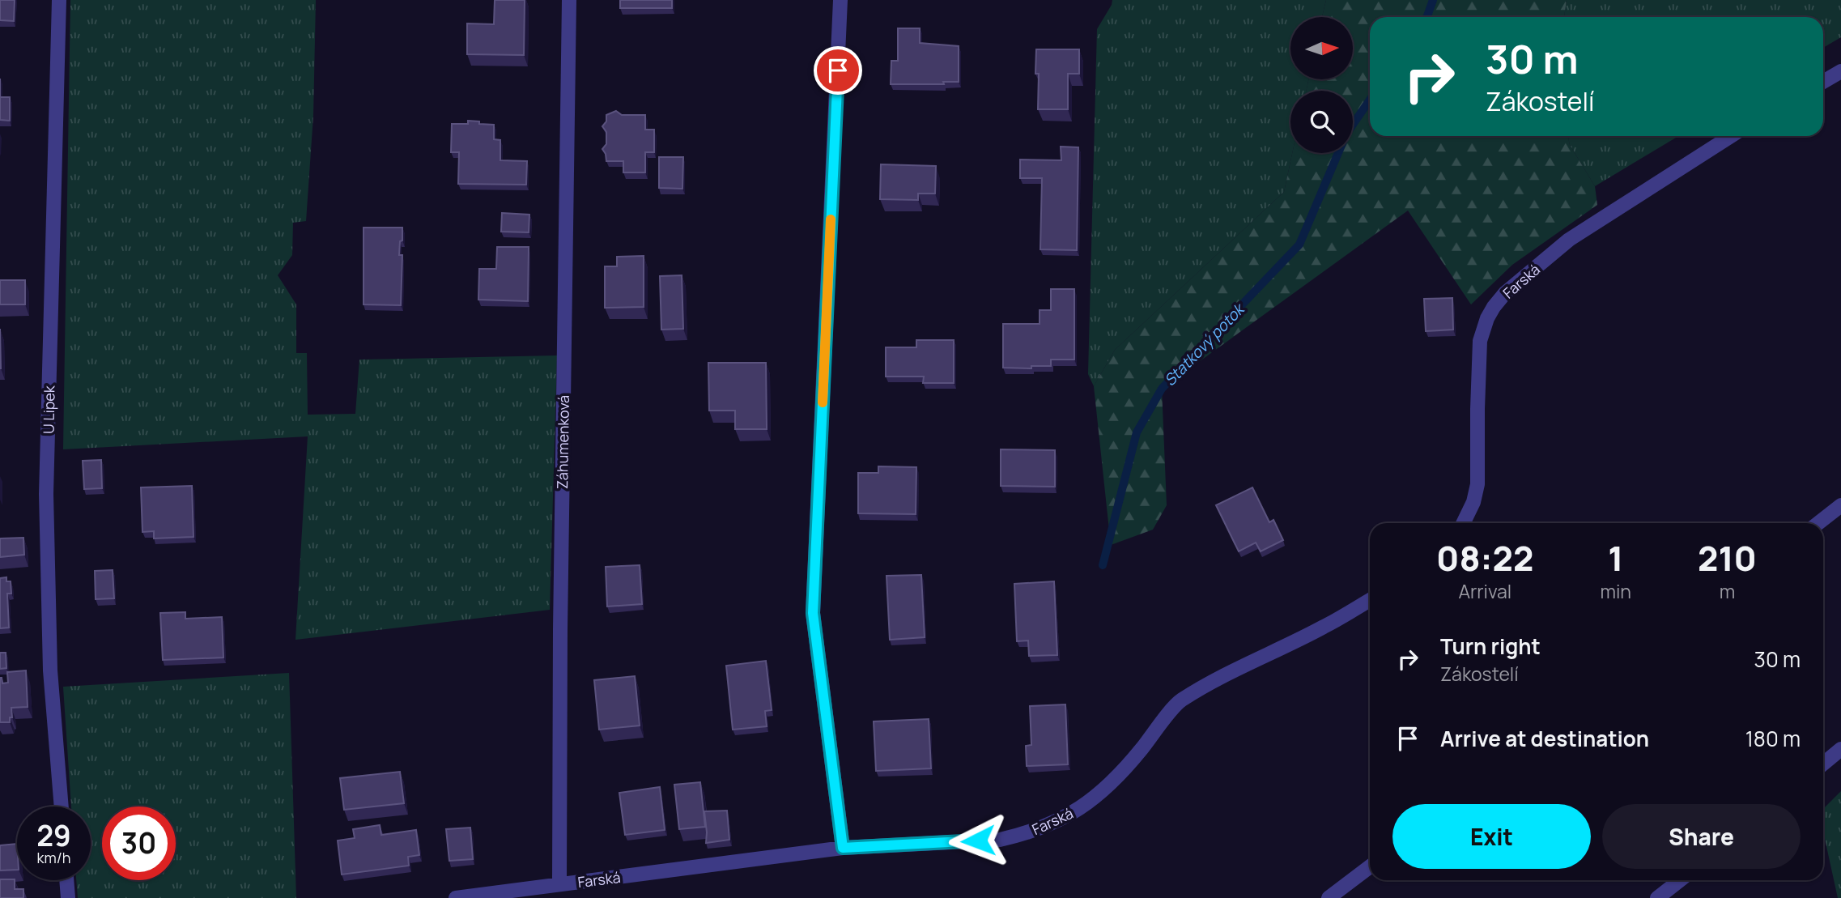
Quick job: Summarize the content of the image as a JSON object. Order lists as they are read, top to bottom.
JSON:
{
  "streets": {
    "street": ["Farská", "U Lipek", "Záhumenková"]
  },
  "crossings": [
    ["Farská", "Záhumenková"]
  ],
  "water": ["Statkový potok"],
  "north": "right",
  "page": {
    "turn": ["30 m", "Zákostelí"],
    "eta": [
      "08:22",
      "Arrival",
      "1",
      "min",
      "210",
      "m"
    ],
    "list": [
      {
        "name": "Turn right",
        "note": "Zákostelí",
        "value": "30 m"
      },
      {
        "name": "Arrive at destination",
        "value": "180 m"
      }
    ],
    "buttons": ["Exit", "Share"],
    "speed": "29 km/h",
    "limit": "30"
  }
}
